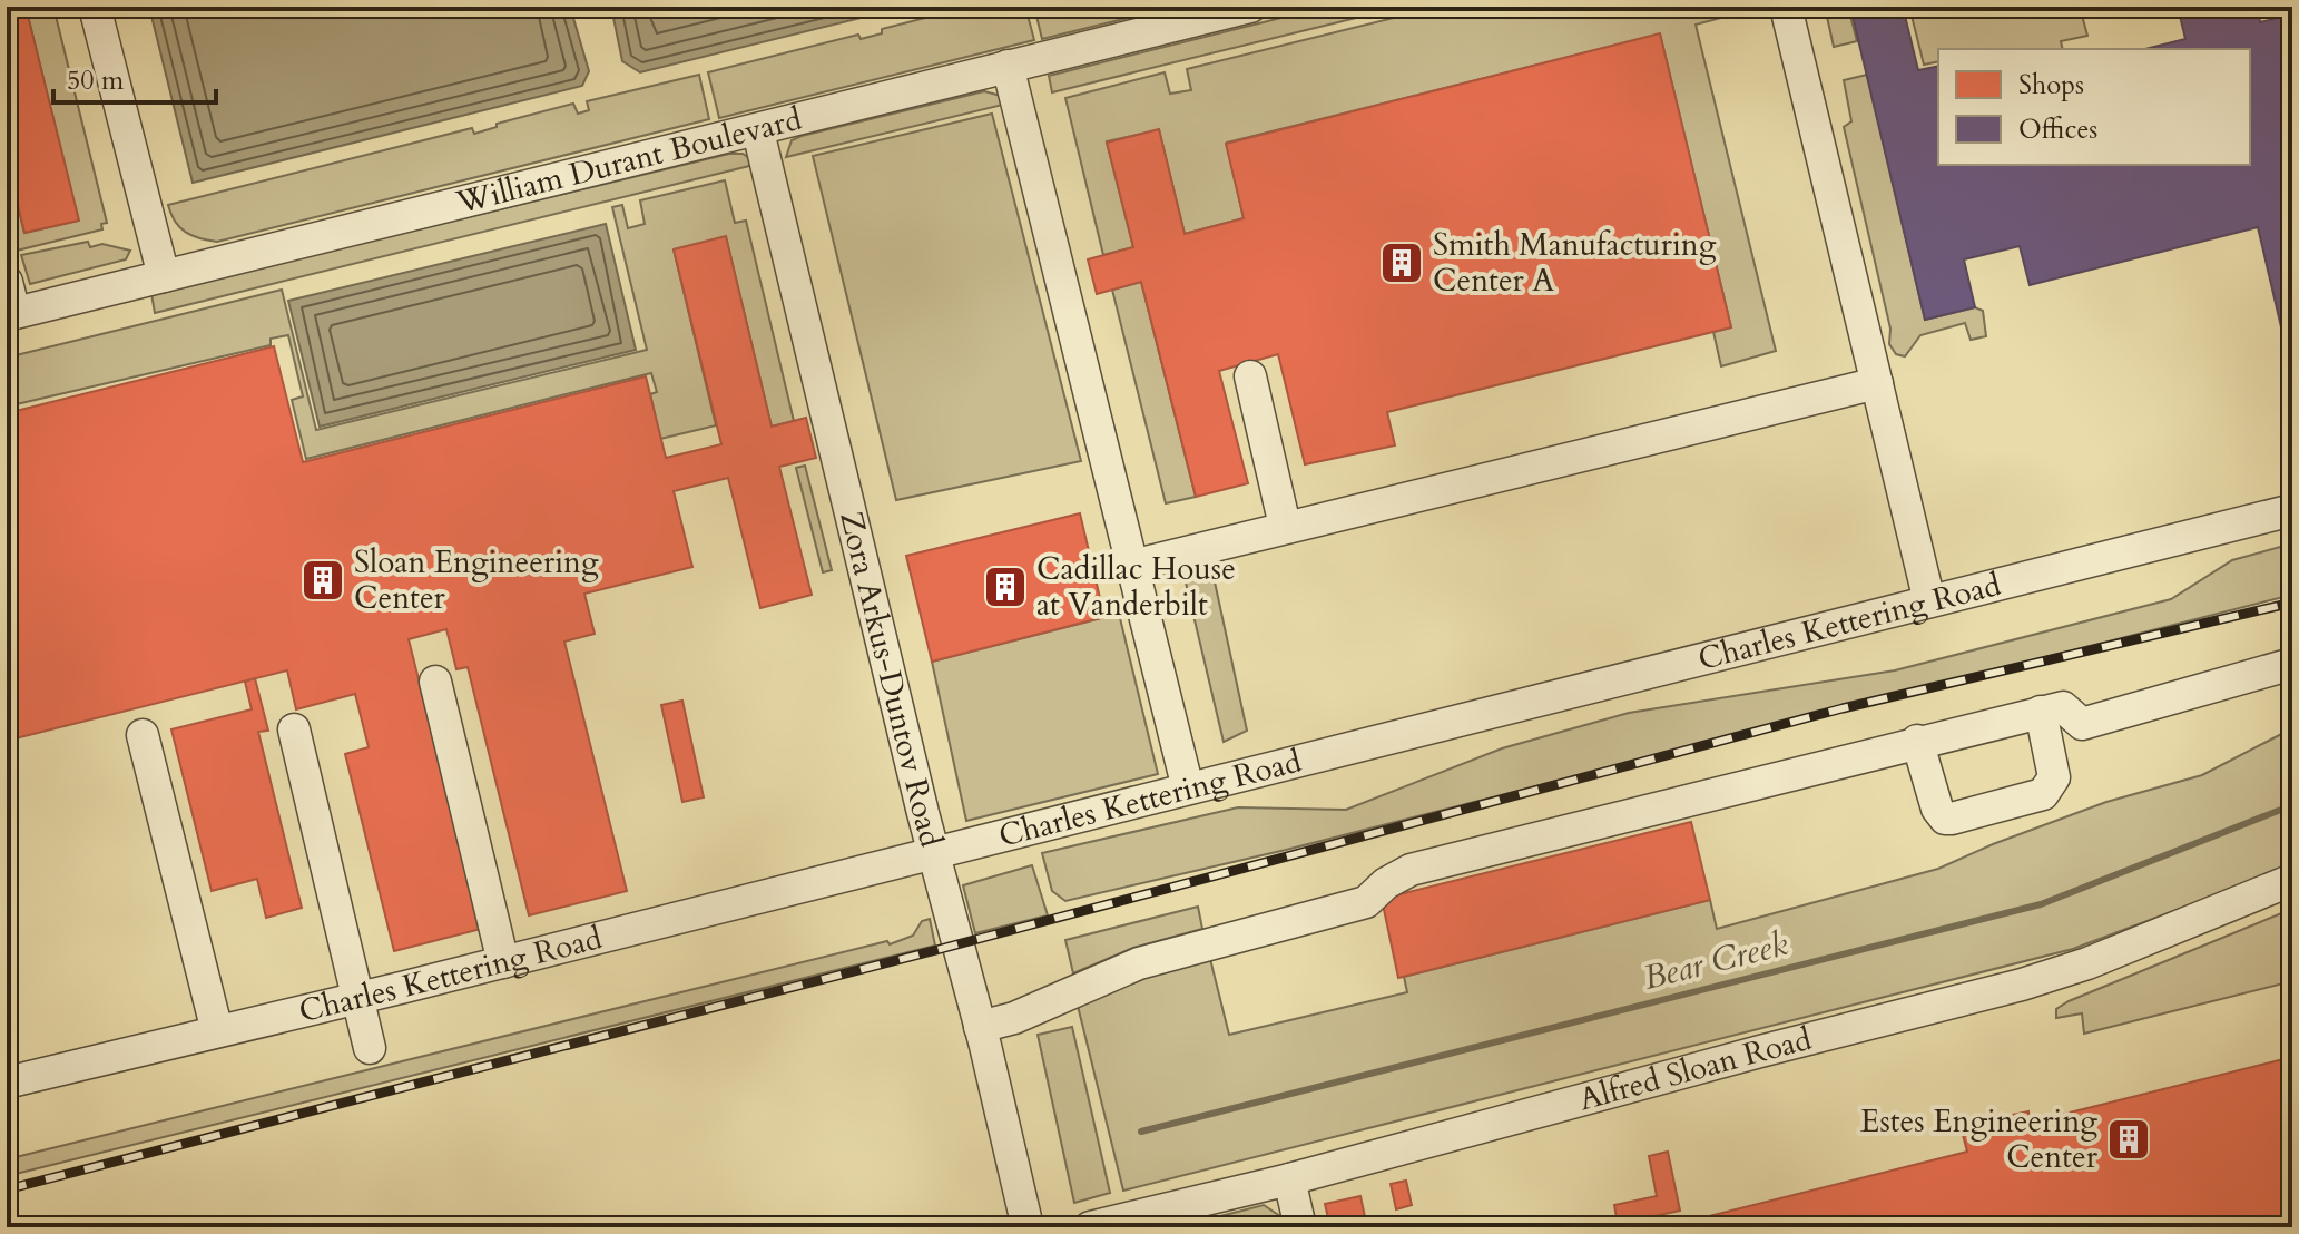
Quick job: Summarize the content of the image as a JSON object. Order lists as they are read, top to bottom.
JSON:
{
  "streets": {
    "lane": [
      "William Durant Boulevard",
      "Charles Kettering Road",
      "Zora Arkus-Duntov Road",
      "Alfred Sloan Road"
    ]
  },
  "crossings": [
    ["William Durant Boulevard", "Zora Arkus-Duntov Road"],
    ["Charles Kettering Road", "Zora Arkus-Duntov Road"]
  ],
  "water": ["Bear Creek"],
  "places": {
    "building": [
      "Smith Manufacturing Center A",
      "Sloan Engineering Center",
      "Cadillac House at Vanderbilt",
      "Estes Engineering Center"
    ]
  },
  "legend": ["Shops", "Offices"],
  "scale_bar": "50 m"
}
